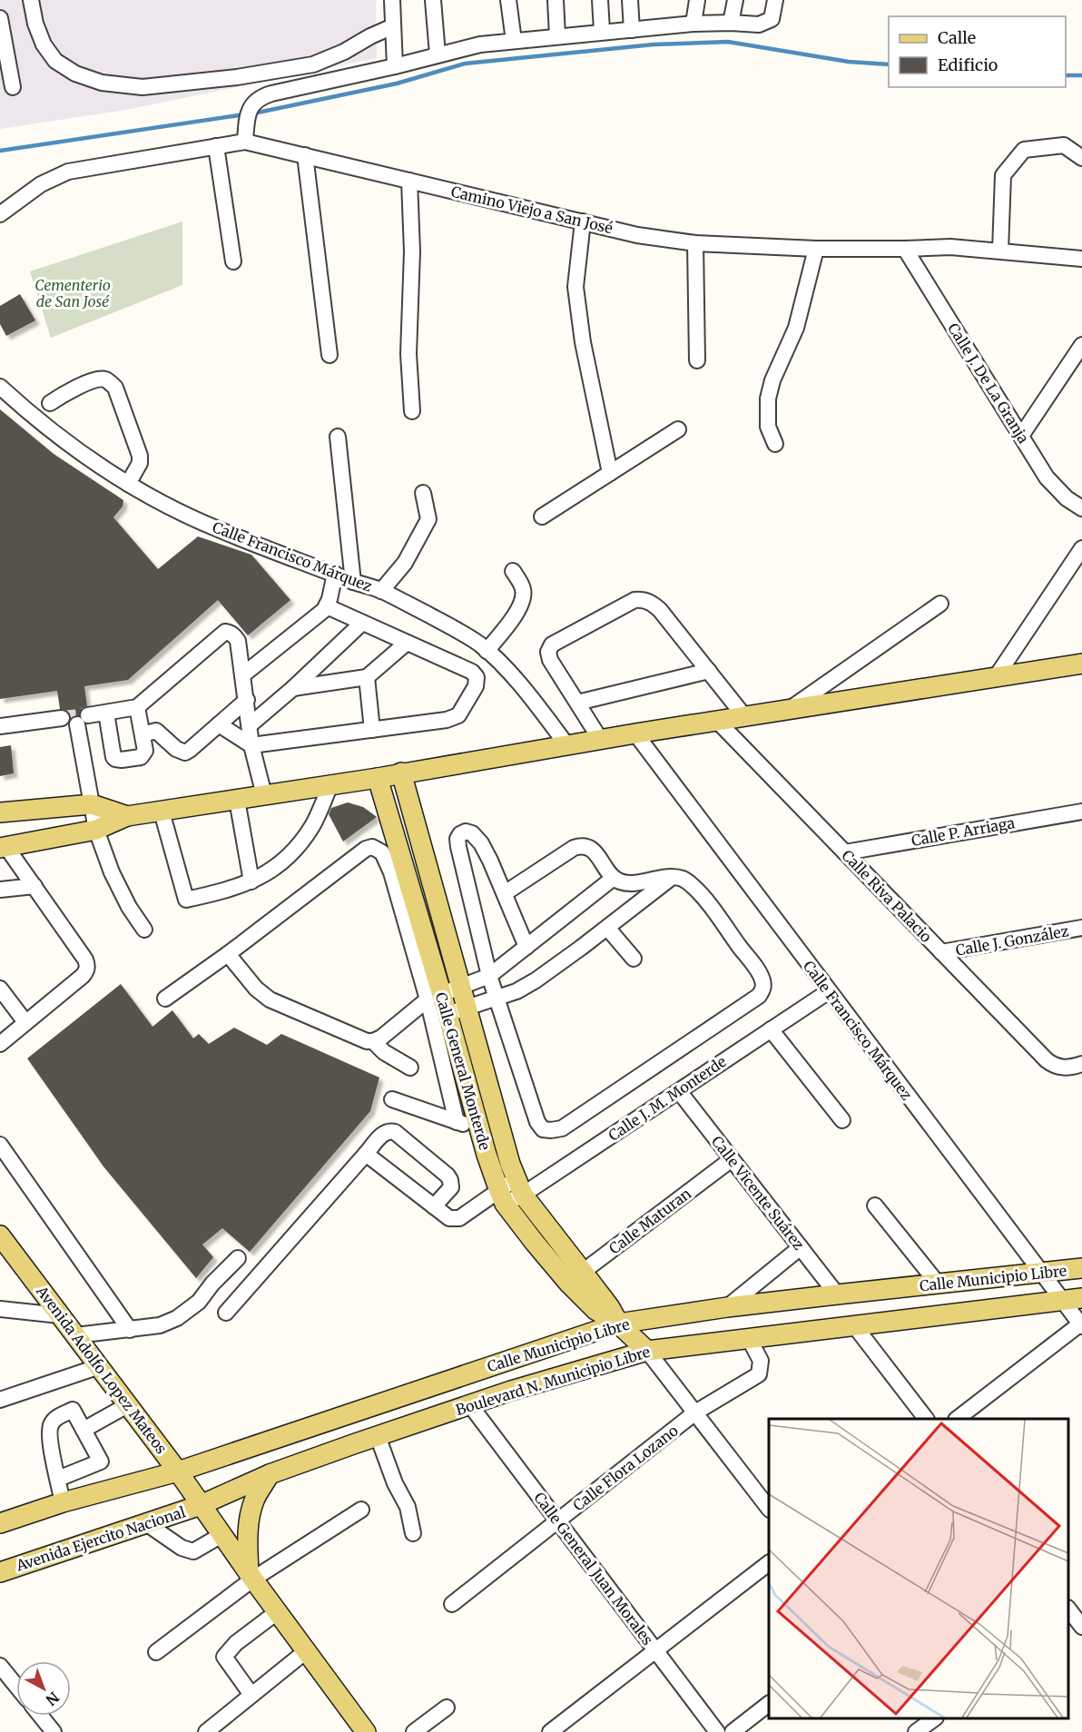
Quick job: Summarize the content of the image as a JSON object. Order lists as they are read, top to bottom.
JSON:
{
  "streets": {
    "main road": [
      "Calle General Monterde",
      "Calle Municipio Libre",
      "Avenida Adolfo Lopez Mateos",
      "Boulevard N. Municipio Libre",
      "Avenida Ejercito Nacional"
    ],
    "street": [
      "Camino Viejo a San José",
      "Calle J. De La Granja",
      "Calle Francisco Márquez",
      "Calle P. Arriaga",
      "Calle Riva Palacio",
      "Calle J. González",
      "Calle J. M. Monterde",
      "Calle Vicente Suárez",
      "Calle Maturan",
      "Calle Flora Lozano",
      "Calle General Juan Morales"
    ]
  },
  "crossings": [
    ["Camino Viejo a San José", "Calle J. De La Granja"],
    ["Calle Francisco Márquez", "Calle J. M. Monterde"],
    ["Calle Francisco Márquez", "Calle Municipio Libre"],
    ["Calle Francisco Márquez", "Boulevard N. Municipio Libre"],
    ["Calle P. Arriaga", "Calle Riva Palacio"],
    ["Calle Riva Palacio", "Calle J. González"],
    ["Calle General Monterde", "Calle J. M. Monterde"],
    ["Calle General Monterde", "Calle Maturan"],
    ["Calle General Monterde", "Calle Municipio Libre"],
    ["Calle General Monterde", "Boulevard N. Municipio Libre"],
    ["Calle General Monterde", "Calle Flora Lozano"],
    ["Calle J. M. Monterde", "Calle Vicente Suárez"],
    ["Calle Vicente Suárez", "Calle Maturan"],
    ["Calle Vicente Suárez", "Calle Municipio Libre"],
    ["Calle Municipio Libre", "Avenida Adolfo Lopez Mateos"],
    ["Avenida Adolfo Lopez Mateos", "Boulevard N. Municipio Libre"],
    ["Avenida Adolfo Lopez Mateos", "Avenida Ejercito Nacional"],
    ["Boulevard N. Municipio Libre", "Calle Flora Lozano"],
    ["Boulevard N. Municipio Libre", "Avenida Ejercito Nacional"],
    ["Boulevard N. Municipio Libre", "Calle General Juan Morales"],
    ["Calle Flora Lozano", "Calle General Juan Morales"]
  ],
  "parks": ["Cementerio de San José"],
  "legend": ["Calle", "Edificio"],
  "north": "bottom right"
}
